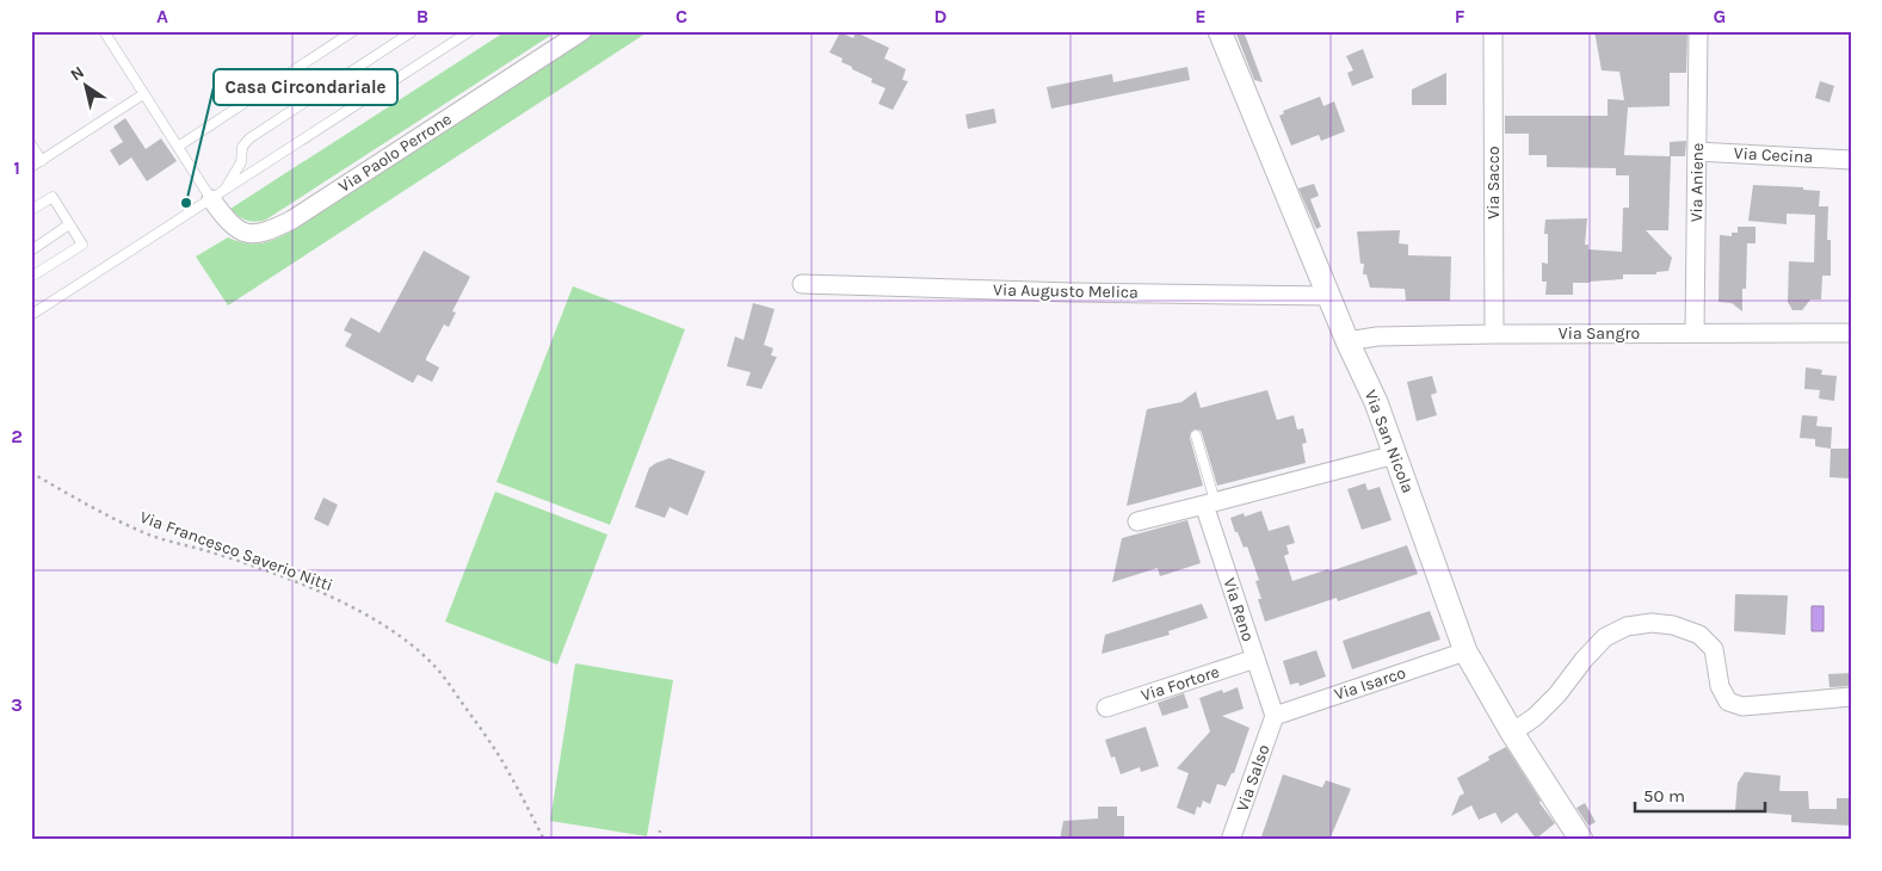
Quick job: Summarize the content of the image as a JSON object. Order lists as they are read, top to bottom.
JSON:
{
  "streets": {
    "street": [
      "Via Paolo Perrone",
      "Via Cecina",
      "Via Sacco",
      "Via Aniene",
      "Via Augusto Melica",
      "Via Sangro",
      "Via San Nicola",
      "Via Reno",
      "Via Fortore",
      "Via Isarco",
      "Via Salso"
    ],
    "path": ["Via Francesco Saverio Nitti"]
  },
  "crossings": [
    ["Via Cecina", "Via Aniene"],
    ["Via Sacco", "Via Sangro"],
    ["Via Aniene", "Via Sangro"],
    ["Via Augusto Melica", "Via San Nicola"],
    ["Via Sangro", "Via San Nicola"],
    ["Via San Nicola", "Via Isarco"],
    ["Via Reno", "Via Fortore"],
    ["Via Reno", "Via Isarco"],
    ["Via Reno", "Via Salso"],
    ["Via Isarco", "Via Salso"]
  ],
  "places": ["Casa Circondariale"],
  "scale_bar": "50 m",
  "north": "top left",
  "grid": {
    "columns": [
      "A",
      "B",
      "C",
      "D",
      "E",
      "F",
      "G"
    ],
    "rows": ["1", "2", "3"]
  }
}
